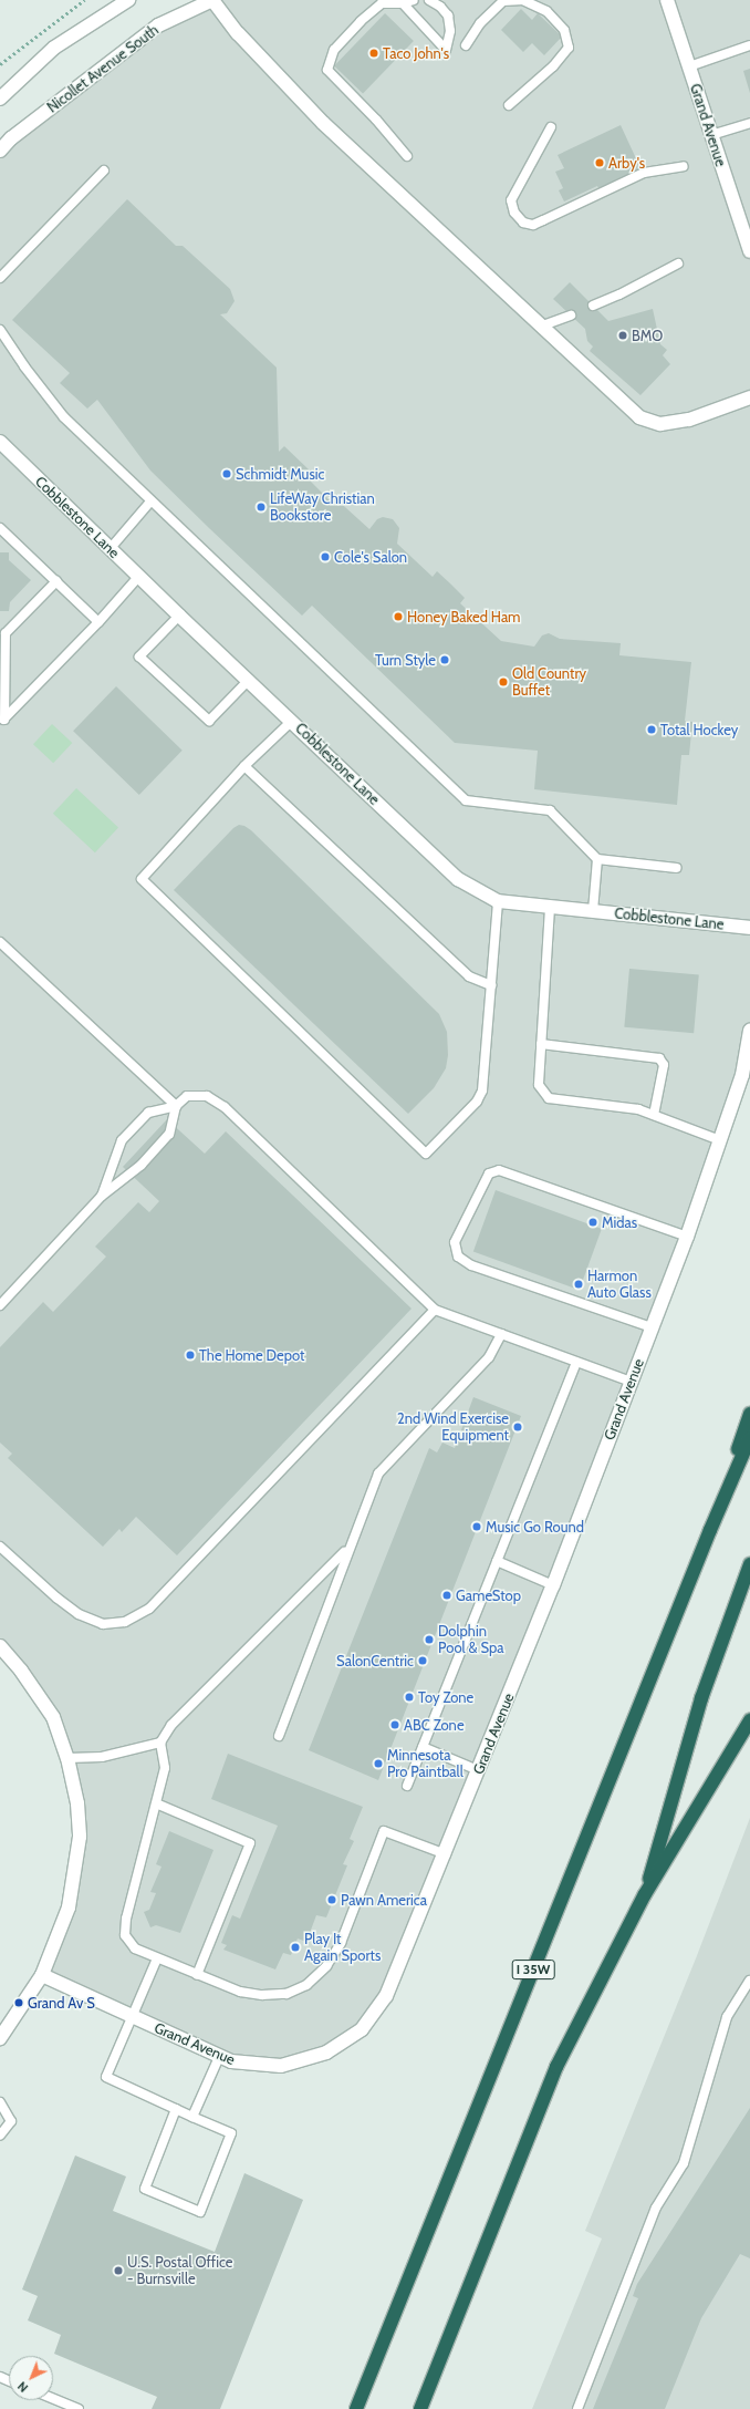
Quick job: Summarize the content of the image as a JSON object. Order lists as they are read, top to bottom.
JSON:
{
  "streets": {
    "highway": ["I 35W"],
    "street": ["Nicollet Avenue South", "Grand Avenue", "Cobblestone Lane"]
  },
  "places": [
    "Taco John's",
    "Arby's",
    "BMO",
    "Schmidt Music",
    "LifeWay Christian Bookstore",
    "Cole's Salon",
    "Honey Baked Ham",
    "Turn Style",
    "Old Country Buffet",
    "Total Hockey",
    "Midas",
    "Harmon Auto Glass",
    "The Home Depot",
    "2nd Wind Exercise Equipment",
    "Music Go Round",
    "GameStop",
    "Dolphin Pool & Spa",
    "SalonCentric",
    "Toy Zone",
    "ABC Zone",
    "Minnesota Pro Paintball",
    "Pawn America",
    "Play It Again Sports",
    "Grand Av S",
    "U.S. Postal Office - Burnsville"
  ],
  "north": "bottom left"
}
